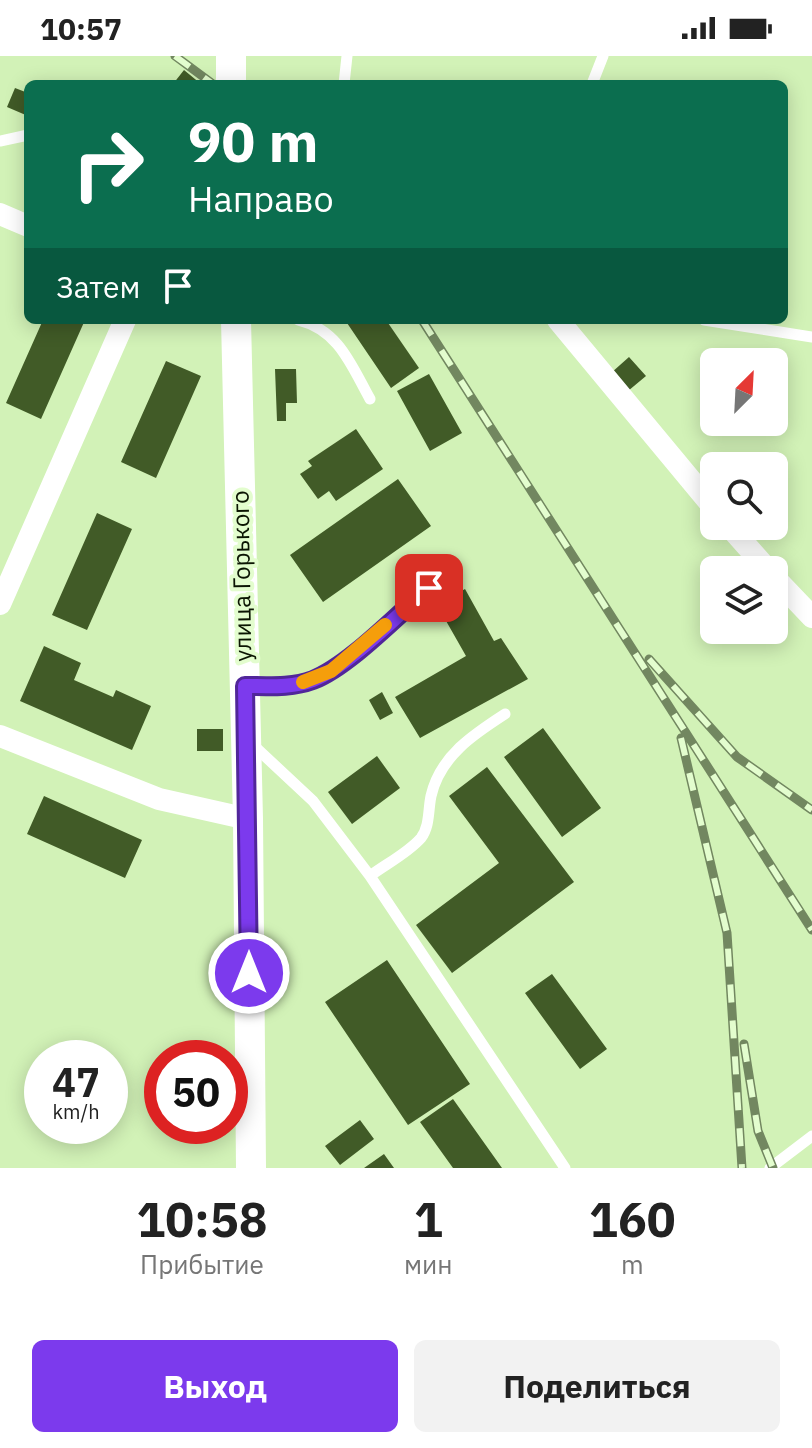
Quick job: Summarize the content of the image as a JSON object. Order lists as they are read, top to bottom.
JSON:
{
  "streets": {
    "main road": ["улица Горького"]
  },
  "north": "top right",
  "page": {
    "status": "10:57",
    "turn": ["90 m", "Направо"],
    "then": "Затем",
    "speed": "47 km/h",
    "limit": "50",
    "eta": [
      "10:58",
      "Прибытие",
      "1",
      "мин",
      "160",
      "m"
    ],
    "buttons": ["Выход", "Поделиться"]
  }
}
